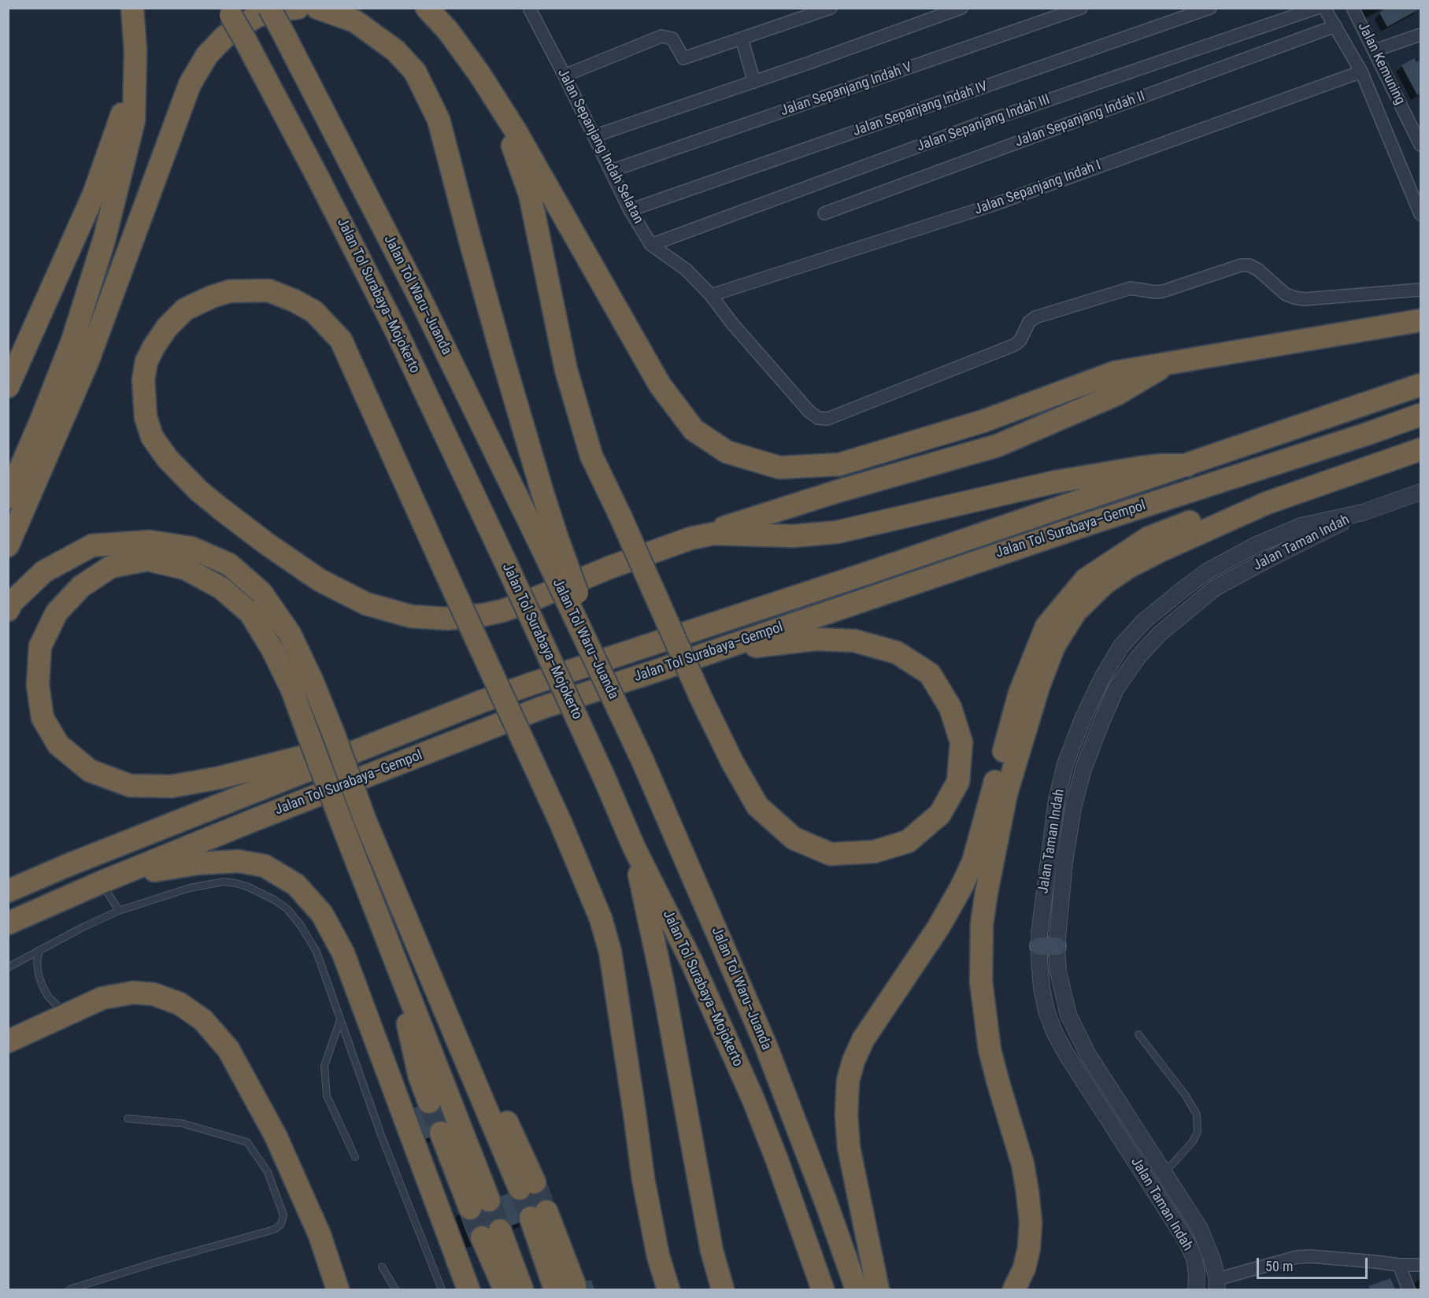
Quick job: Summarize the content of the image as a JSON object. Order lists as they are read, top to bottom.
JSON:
{
  "streets": {
    "highway": ["Jalan Tol Waru–Juanda", "Jalan Tol Surabaya–Mojokerto", "Jalan Tol Surabaya–Gempol"],
    "street": [
      "Jalan Kemuning",
      "Jalan Sepanjang Indah V",
      "Jalan Sepanjang Indah IV",
      "Jalan Sepanjang Indah II",
      "Jalan Sepanjang Indah III",
      "Jalan Sepanjang Indah Selatan",
      "Jalan Sepanjang Indah I",
      "Jalan Taman Indah"
    ]
  },
  "crossings": [
    ["Jalan Sepanjang Indah V", "Jalan Sepanjang Indah Selatan"],
    ["Jalan Sepanjang Indah IV", "Jalan Sepanjang Indah Selatan"],
    ["Jalan Sepanjang Indah III", "Jalan Sepanjang Indah Selatan"],
    ["Jalan Sepanjang Indah Selatan", "Jalan Sepanjang Indah I"]
  ],
  "scale_bar": "50 m"
}
